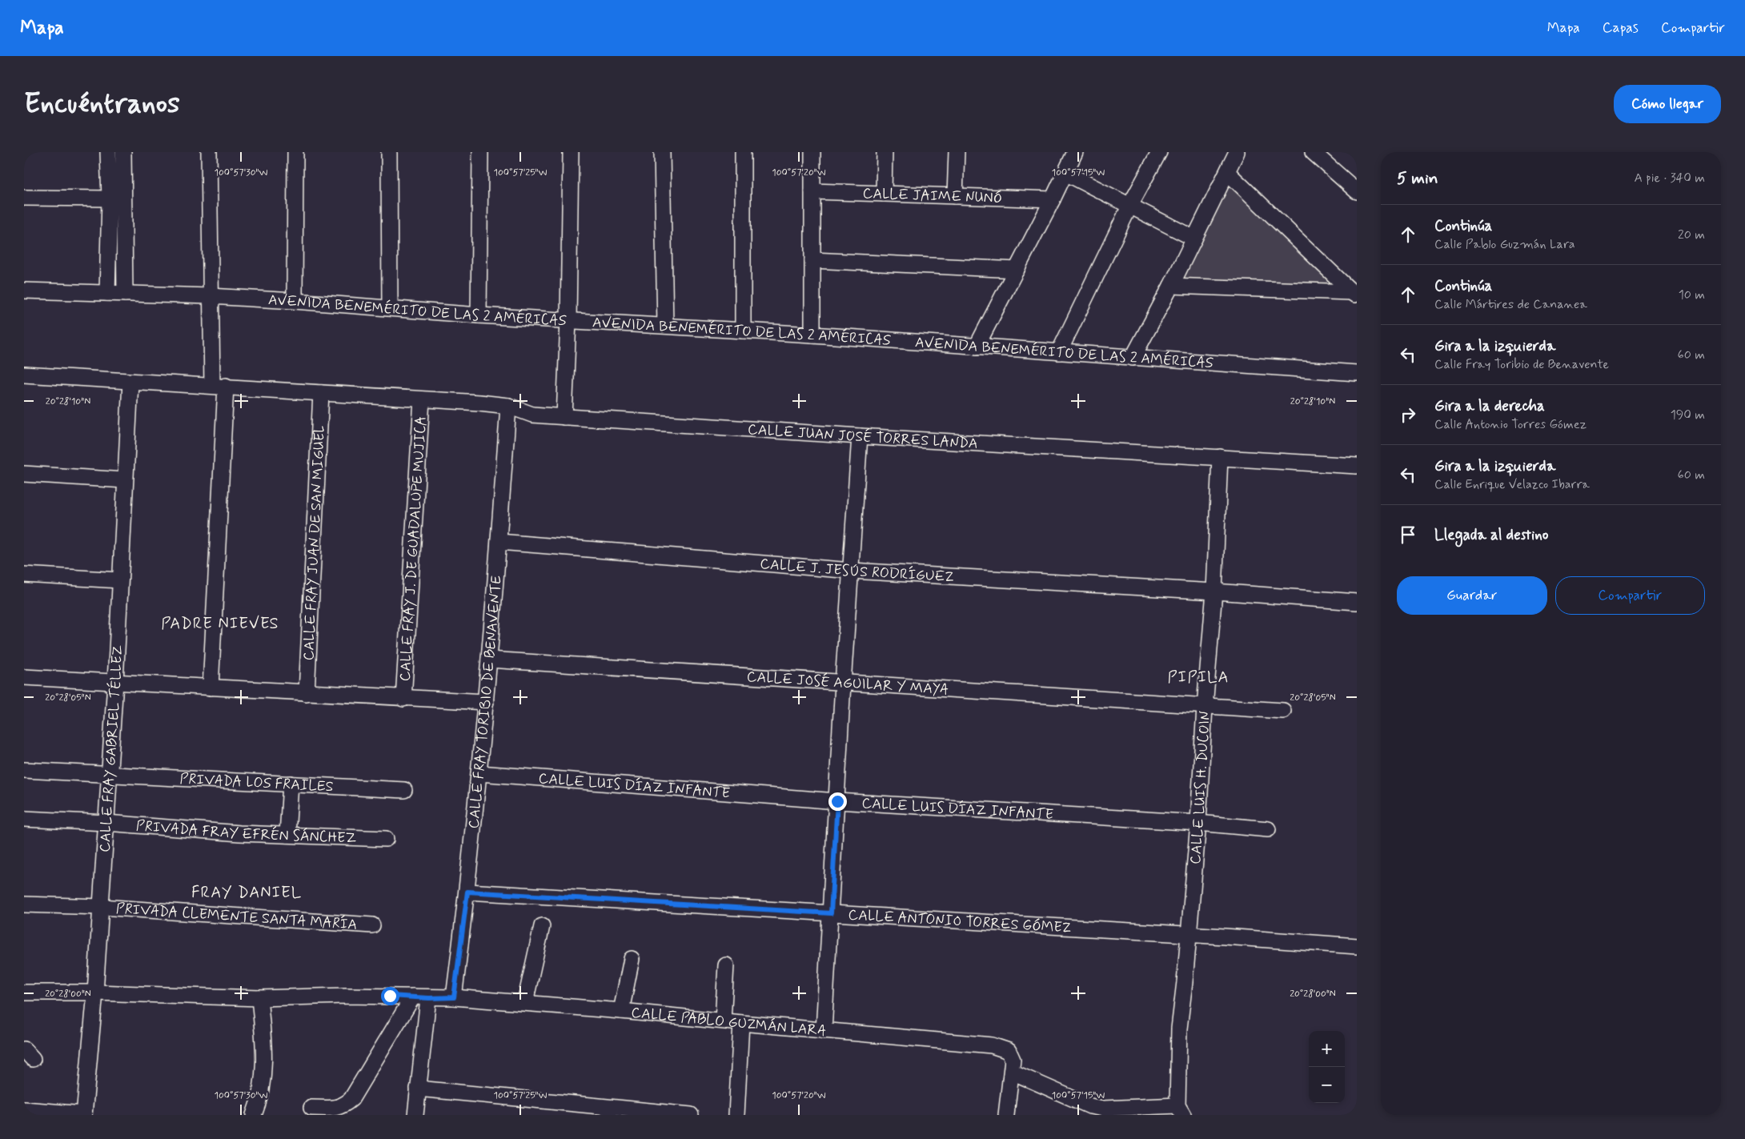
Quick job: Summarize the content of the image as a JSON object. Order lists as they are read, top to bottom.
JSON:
{
  "streets": {
    "street": [
      "CALLE JAIME NUNÓ",
      "AVENIDA BENEMÉRITO DE LAS 2 AMÉRICAS",
      "CALLE JUAN JOSÉ TORRES LANDA",
      "CALLE FRAY JUAN DE SAN MIGUEL",
      "CALLE FRAY J. DE GUADALUPE MUJICA",
      "CALLE J. JESÚS RODRÍGUEZ",
      "CALLE JOSÉ AGUILAR Y MAYA",
      "CALLE FRAY TORIBIO DE BENAVENTE",
      "CALLE FRAY GABRIEL TÉLLEZ",
      "PRIVADA LOS FRAILES",
      "CALLE LUIS DÍAZ INFANTE",
      "CALLE LUIS H. DUCOIN",
      "PRIVADA FRAY EFRÉN SÁNCHEZ",
      "PRIVADA CLEMENTE SANTA MARÍA",
      "CALLE ANTONIO TORRES GÓMEZ",
      "CALLE PABLO GUZMÁN LARA"
    ]
  },
  "crossings": [
    ["CALLE JUAN JOSÉ TORRES LANDA", "CALLE FRAY JUAN DE SAN MIGUEL"],
    ["CALLE JUAN JOSÉ TORRES LANDA", "CALLE FRAY J. DE GUADALUPE MUJICA"],
    ["CALLE JUAN JOSÉ TORRES LANDA", "CALLE FRAY TORIBIO DE BENAVENTE"],
    ["CALLE JUAN JOSÉ TORRES LANDA", "CALLE FRAY GABRIEL TÉLLEZ"],
    ["CALLE JUAN JOSÉ TORRES LANDA", "CALLE LUIS H. DUCOIN"],
    ["CALLE J. JESÚS RODRÍGUEZ", "CALLE FRAY TORIBIO DE BENAVENTE"],
    ["CALLE J. JESÚS RODRÍGUEZ", "CALLE LUIS H. DUCOIN"],
    ["CALLE JOSÉ AGUILAR Y MAYA", "CALLE FRAY TORIBIO DE BENAVENTE"],
    ["CALLE JOSÉ AGUILAR Y MAYA", "CALLE LUIS H. DUCOIN"],
    ["CALLE FRAY TORIBIO DE BENAVENTE", "CALLE LUIS DÍAZ INFANTE"],
    ["CALLE FRAY TORIBIO DE BENAVENTE", "CALLE ANTONIO TORRES GÓMEZ"],
    ["CALLE FRAY TORIBIO DE BENAVENTE", "CALLE PABLO GUZMÁN LARA"],
    ["CALLE FRAY GABRIEL TÉLLEZ", "PRIVADA LOS FRAILES"],
    ["CALLE FRAY GABRIEL TÉLLEZ", "PRIVADA FRAY EFRÉN SÁNCHEZ"],
    ["CALLE FRAY GABRIEL TÉLLEZ", "PRIVADA CLEMENTE SANTA MARÍA"],
    ["CALLE LUIS DÍAZ INFANTE", "CALLE LUIS H. DUCOIN"],
    ["CALLE LUIS H. DUCOIN", "CALLE ANTONIO TORRES GÓMEZ"]
  ],
  "districts": ["PADRE NIEVES", "PIPILA", "FRAY DANIEL"],
  "page": {
    "header": "Mapa",
    "nav": ["Mapa", "Capas", "Compartir"],
    "buttons": [
      "Cómo llegar",
      ["Guardar", "Compartir"]
    ],
    "title": "Encuéntranos",
    "heading": ["5 min", "A pie · 340 m"],
    "list": [
      ["Continúa", "Calle Pablo Guzmán Lara", "20 m"],
      ["Continúa", "Calle Mártires de Cananea", "10 m"],
      ["Gira a la izquierda", "Calle Fray Toribio de Benavente", "60 m"],
      ["Gira a la derecha", "Calle Antonio Torres Gómez", "190 m"],
      ["Gira a la izquierda", "Calle Enrique Velazco Ibarra", "60 m"],
      "Llegada al destino"
    ],
    "map_buttons": ["+", "−"]
  },
  "coordinates": [
    "100°57'30\"W",
    "100°57'25\"W",
    "100°57'20\"W",
    "100°57'15\"W",
    "20°28'10\"N",
    "20°28'05\"N",
    "20°28'00\"N"
  ]
}
